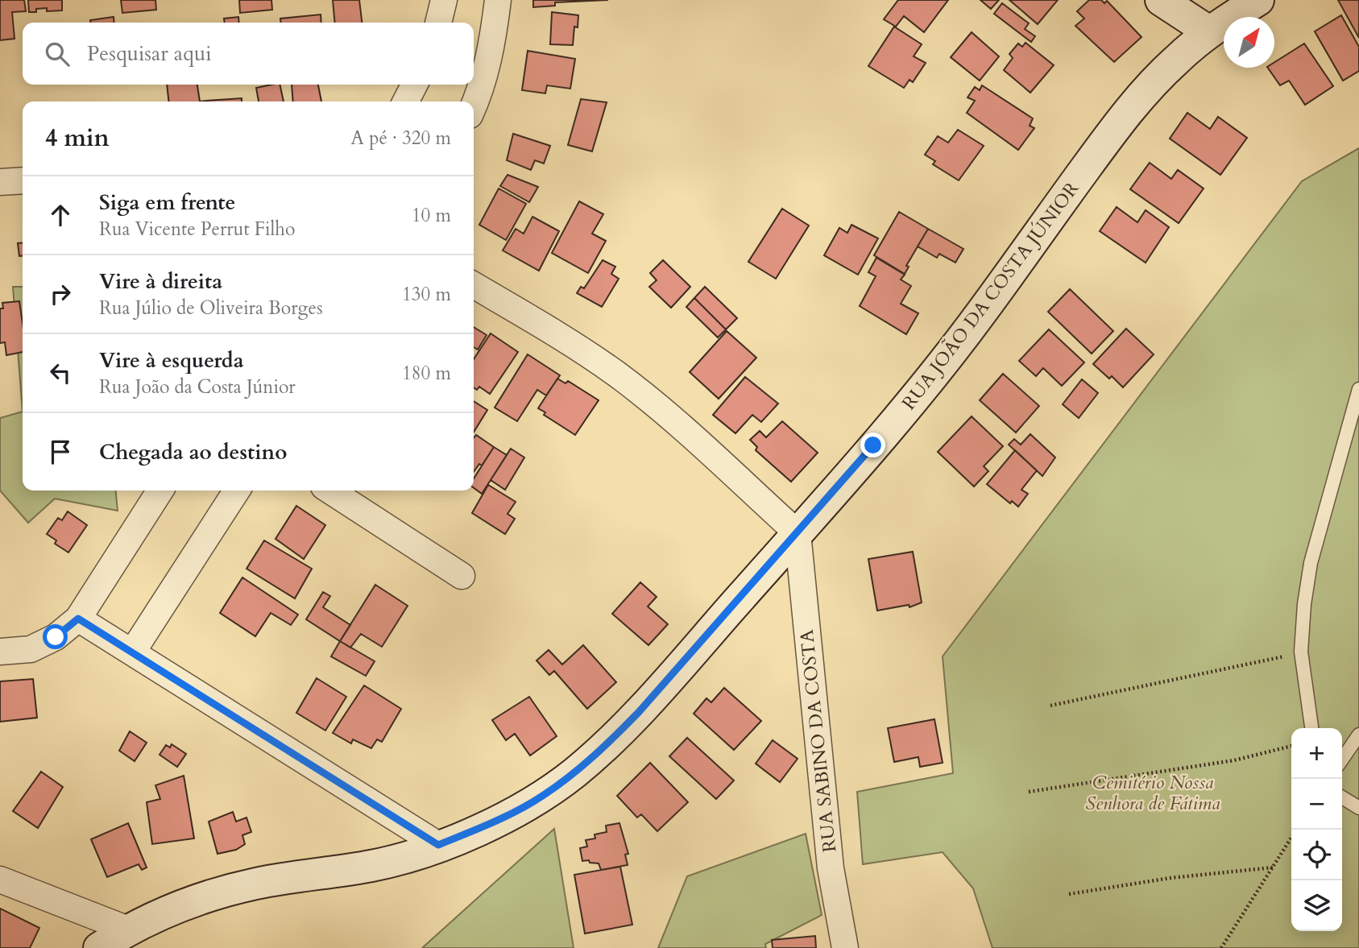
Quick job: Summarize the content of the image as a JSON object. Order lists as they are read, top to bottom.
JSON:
{
  "streets": {
    "main road": ["RUA JOÃO DA COSTA JÚNIOR"],
    "street": ["RUA SABINO DA COSTA"]
  },
  "crossings": [
    ["RUA JOÃO DA COSTA JÚNIOR", "RUA SABINO DA COSTA"]
  ],
  "parks": ["Cemitério Nossa Senhora de Fátima"],
  "north": "top right",
  "page": {
    "search": "Pesquisar aqui",
    "heading": ["4 min", "A pé · 320 m"],
    "list": [
      ["Siga em frente", "Rua Vicente Perrut Filho", "10 m"],
      ["Vire à direita", "Rua Júlio de Oliveira Borges", "130 m"],
      ["Vire à esquerda", "Rua João da Costa Júnior", "180 m"],
      "Chegada ao destino"
    ],
    "map_buttons": ["+", "−"]
  }
}
